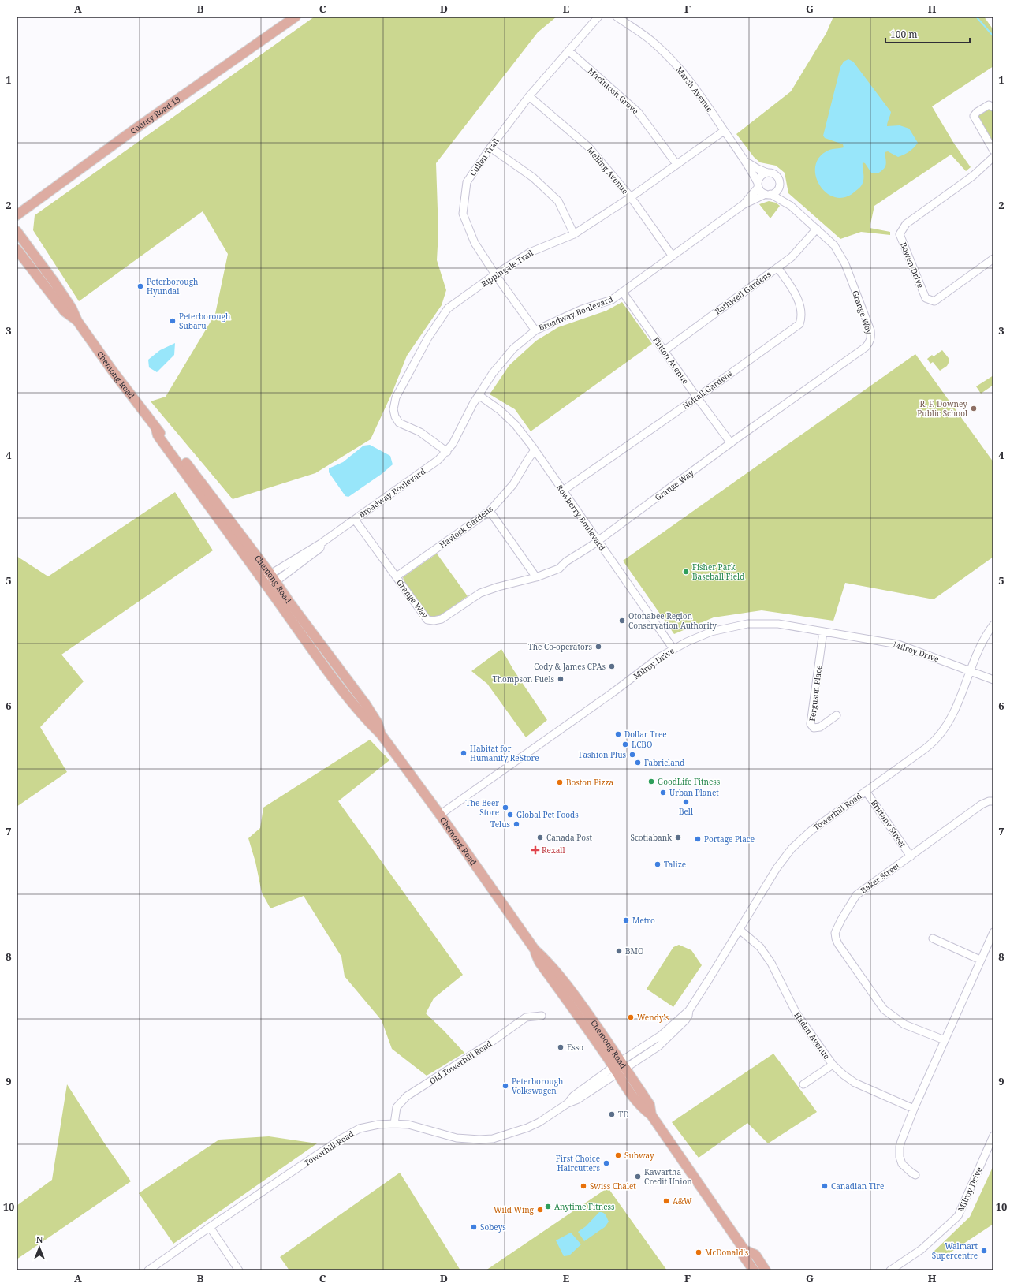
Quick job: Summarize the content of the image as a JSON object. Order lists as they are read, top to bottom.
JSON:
{
  "streets": {
    "main road": ["County Road 19", "Chemong Road"],
    "street": [
      "Marsh Avenue",
      "MacIntosh Grove",
      "Cullen Trail",
      "Melling Avenue",
      "Bowen Drive",
      "Rippingale Trail",
      "Rothwell Gardens",
      "Grange Way",
      "Broadway Boulevard",
      "Flitton Avenue",
      "Noftall Gardens",
      "Rowberry Boulevard",
      "Haylock Gardens",
      "Milroy Drive",
      "Ferguson Place",
      "Towerhill Road",
      "Brittany Street",
      "Baker Street",
      "Haden Avenue",
      "Old Towerhill Road"
    ]
  },
  "crossings": [
    ["Marsh Avenue", "Rippingale Trail"],
    ["Marsh Avenue", "Grange Way"],
    ["Marsh Avenue", "Broadway Boulevard"],
    ["MacIntosh Grove", "Cullen Trail"],
    ["MacIntosh Grove", "Rippingale Trail"],
    ["Cullen Trail", "Melling Avenue"],
    ["Cullen Trail", "Rippingale Trail"],
    ["Cullen Trail", "Broadway Boulevard"],
    ["Melling Avenue", "Rippingale Trail"],
    ["Melling Avenue", "Broadway Boulevard"],
    ["Rippingale Trail", "Broadway Boulevard"],
    ["Rothwell Gardens", "Grange Way"],
    ["Rothwell Gardens", "Flitton Avenue"],
    ["Rothwell Gardens", "Noftall Gardens"],
    ["Grange Way", "Broadway Boulevard"],
    ["Grange Way", "Flitton Avenue"],
    ["Grange Way", "Rowberry Boulevard"],
    ["Grange Way", "Haylock Gardens"],
    ["Broadway Boulevard", "Flitton Avenue"],
    ["Broadway Boulevard", "Chemong Road"],
    ["Broadway Boulevard", "Rowberry Boulevard"],
    ["Flitton Avenue", "Noftall Gardens"],
    ["Chemong Road", "Milroy Drive"],
    ["Chemong Road", "Towerhill Road"],
    ["Noftall Gardens", "Rowberry Boulevard"],
    ["Rowberry Boulevard", "Haylock Gardens"],
    ["Rowberry Boulevard", "Milroy Drive"],
    ["Milroy Drive", "Ferguson Place"],
    ["Milroy Drive", "Towerhill Road"],
    ["Towerhill Road", "Brittany Street"],
    ["Towerhill Road", "Haden Avenue"],
    ["Towerhill Road", "Old Towerhill Road"],
    ["Brittany Street", "Baker Street"]
  ],
  "places": {
    "other": [
      "Peterborough Hyundai",
      "Peterborough Subaru",
      "R. F. Downey Public School",
      "Fisher Park Baseball Field",
      "Otonabee Region Conservation Authority",
      "The Co-operators",
      "Cody & James CPAs",
      "Thompson Fuels",
      "Dollar Tree",
      "LCBO",
      "Habitat for Humanity ReStore",
      "Fashion Plus",
      "Fabricland",
      "GoodLife Fitness",
      "Boston Pizza",
      "Urban Planet",
      "Bell",
      "The Beer Store",
      "Global Pet Foods",
      "Telus",
      "Canada Post",
      "Scotiabank",
      "Portage Place",
      "Talize",
      "Metro",
      "BMO",
      "Wendy's",
      "Esso",
      "Peterborough Volkswagen",
      "TD",
      "Subway",
      "First Choice Haircutters",
      "Kawartha Credit Union",
      "Swiss Chalet",
      "Canadian Tire",
      "A&W",
      "Anytime Fitness",
      "Wild Wing",
      "Sobeys",
      "Walmart Supercentre",
      "McDonald's"
    ],
    "health": ["Rexall"]
  },
  "scale_bar": "100 m",
  "north": "top",
  "grid": {
    "columns": [
      "A",
      "B",
      "C",
      "D",
      "E",
      "F",
      "G",
      "H"
    ],
    "rows": [
      "1",
      "2",
      "3",
      "4",
      "5",
      "6",
      "7",
      "8",
      "9",
      "10"
    ]
  }
}
